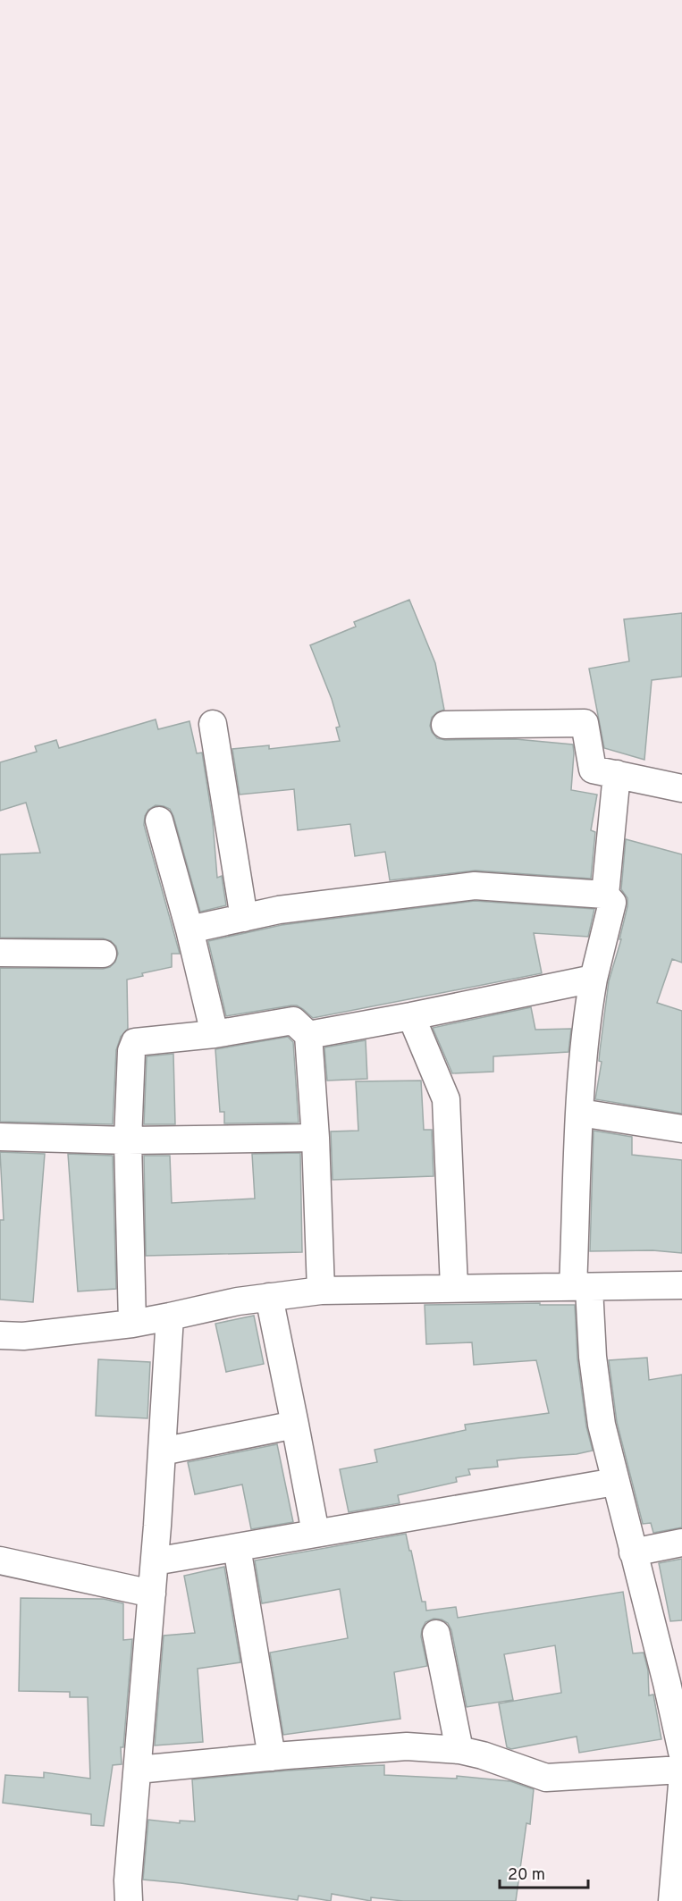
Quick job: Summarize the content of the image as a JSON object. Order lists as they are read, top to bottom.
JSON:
{
  "scale_bar": "20 m"
}
